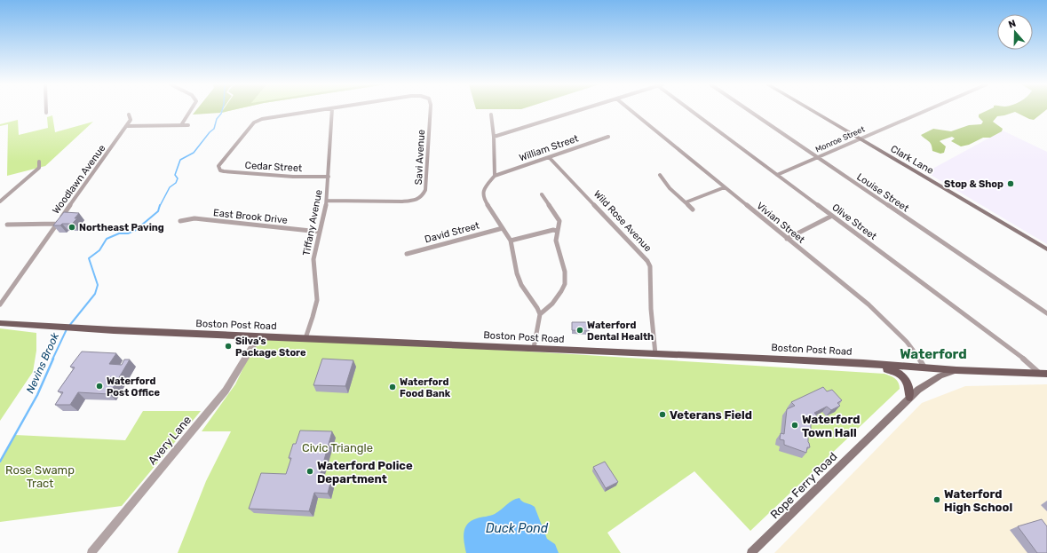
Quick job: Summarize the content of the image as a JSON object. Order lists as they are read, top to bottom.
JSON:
{
  "streets": {
    "main road": ["Clark Lane", "Boston Post Road", "Rope Ferry Road"],
    "street": [
      "Monroe Street",
      "William Street",
      "Savi Avenue",
      "Cedar Street",
      "Woodlawn Avenue",
      "Louise Street",
      "East Brook Drive",
      "Wild Rose Avenue",
      "Olive Street",
      "Tiffany Avenue",
      "Vivian Street",
      "David Street",
      "Avery Lane"
    ]
  },
  "crossings": [
    ["Monroe Street", "Clark Lane"],
    ["Monroe Street", "Louise Street"],
    ["Monroe Street", "Olive Street"],
    ["William Street", "Wild Rose Avenue"],
    ["Savi Avenue", "Tiffany Avenue"],
    ["Cedar Street", "Tiffany Avenue"],
    ["East Brook Drive", "Tiffany Avenue"],
    ["Wild Rose Avenue", "Boston Post Road"],
    ["Olive Street", "Boston Post Road"],
    ["Tiffany Avenue", "Boston Post Road"],
    ["Vivian Street", "Boston Post Road"],
    ["Boston Post Road", "Avery Lane"],
    ["Boston Post Road", "Rope Ferry Road"]
  ],
  "districts": ["Waterford"],
  "water": ["Nevins Brook", "Duck Pond"],
  "parks": ["Civic Triangle", "Rose Swamp Tract"],
  "places": [
    "Stop & Shop",
    "Northeast Paving",
    "Waterford Dental Health",
    "Silva's Package Store",
    "Waterford Post Office",
    "Waterford Food Bank",
    "Veterans Field",
    "Waterford Town Hall",
    "Waterford Police Department",
    "Waterford High School"
  ],
  "north": "top"
}
